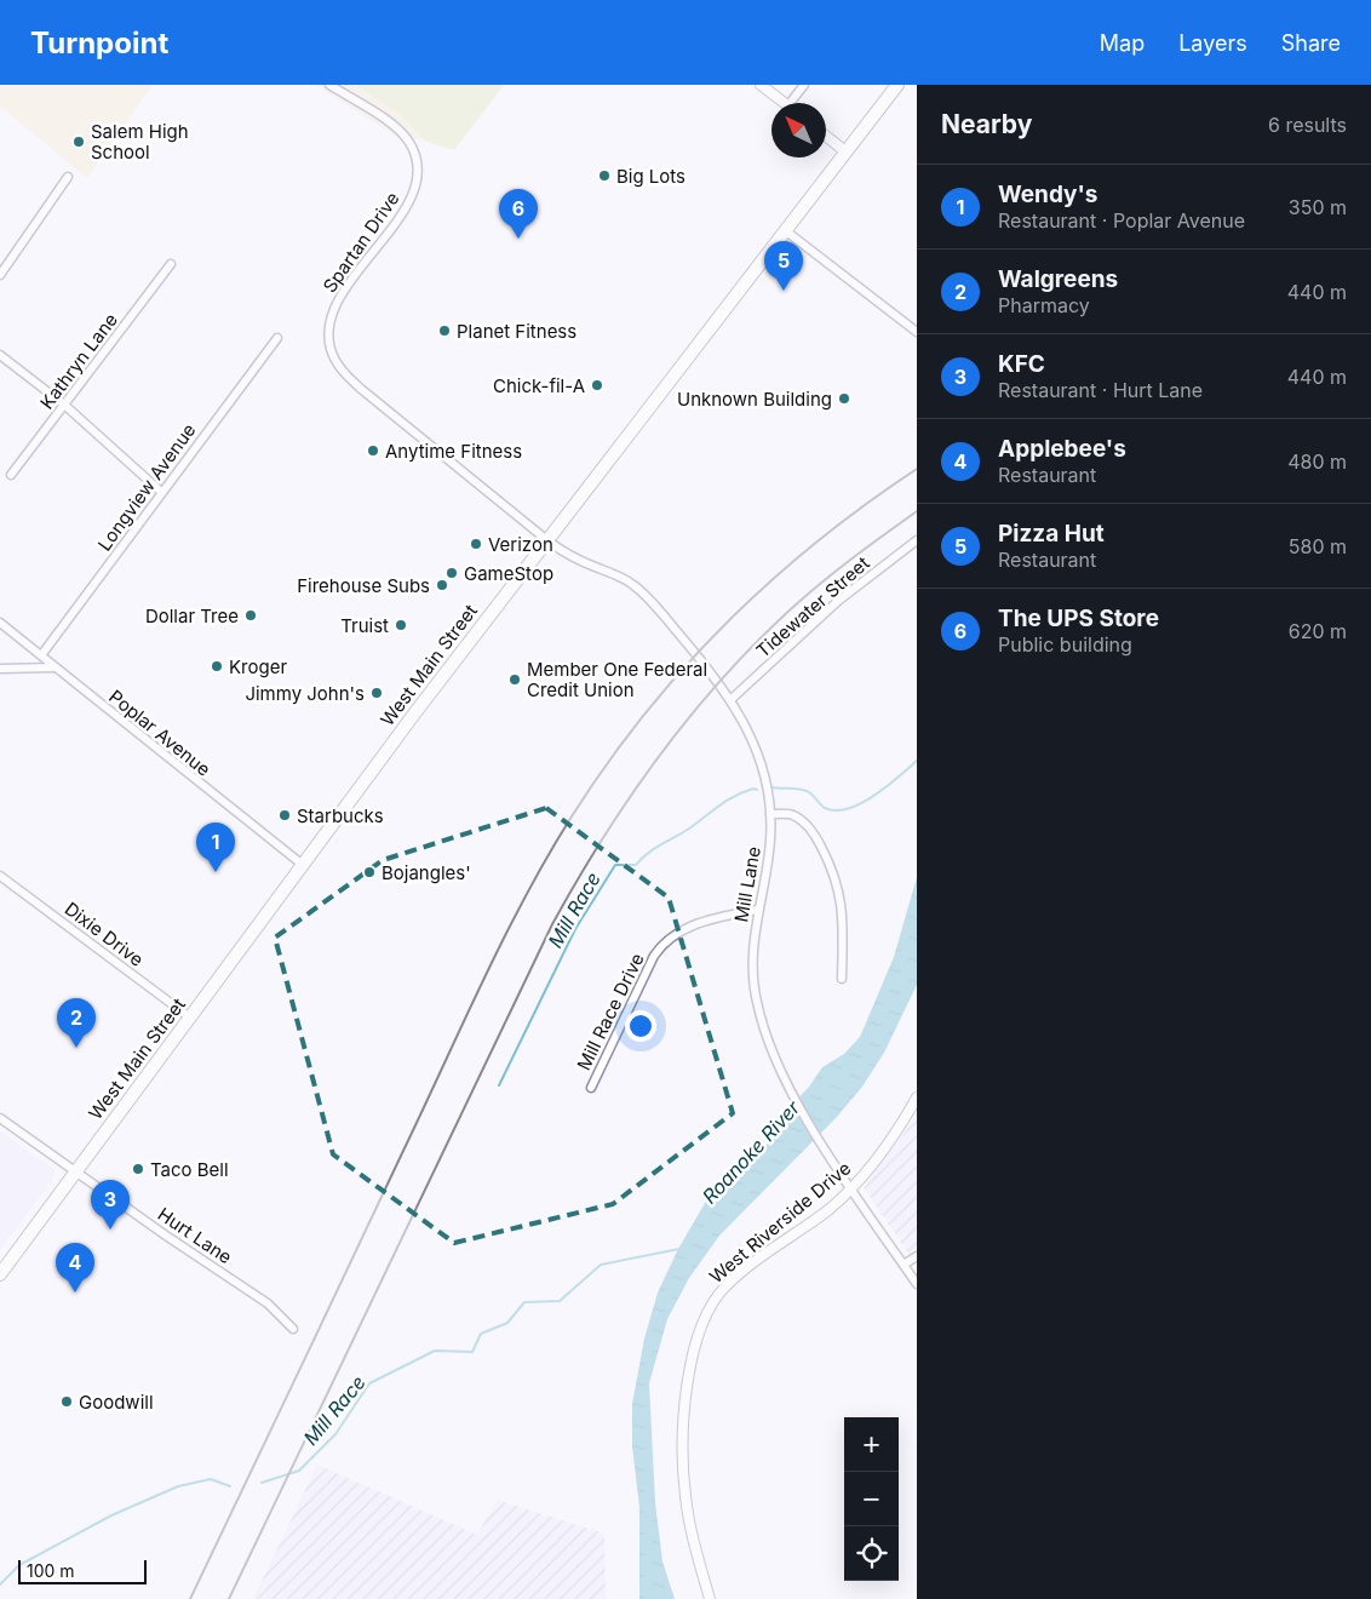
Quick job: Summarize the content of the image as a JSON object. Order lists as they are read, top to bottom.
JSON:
{
  "streets": {
    "main road": ["West Main Street"],
    "street": [
      "Spartan Drive",
      "Kathryn Lane",
      "Longview Avenue",
      "Tidewater Street",
      "Poplar Avenue",
      "Mill Lane",
      "Dixie Drive",
      "Mill Race Drive",
      "West Riverside Drive",
      "Hurt Lane"
    ]
  },
  "crossings": [
    ["Spartan Drive", "West Main Street"],
    ["Spartan Drive", "Mill Lane"],
    ["Longview Avenue", "Poplar Avenue"],
    ["Tidewater Street", "Mill Lane"],
    ["West Main Street", "Poplar Avenue"],
    ["West Main Street", "Mill Lane"],
    ["West Main Street", "Dixie Drive"],
    ["West Main Street", "Hurt Lane"],
    ["Mill Lane", "Mill Race Drive"],
    ["Mill Lane", "West Riverside Drive"]
  ],
  "water": ["Mill Race", "Roanoke River"],
  "places": [
    "Salem High School",
    "Big Lots",
    "Planet Fitness",
    "Chick-fil-A",
    "Unknown Building",
    "Anytime Fitness",
    "Verizon",
    "GameStop",
    "Firehouse Subs",
    "Dollar Tree",
    "Truist",
    "Kroger",
    "Member One Federal Credit Union",
    "Jimmy John's",
    "Starbucks",
    "Bojangles'",
    "Taco Bell",
    "Goodwill"
  ],
  "scale_bar": "100 m",
  "north": "top left",
  "page": {
    "header": "Turnpoint",
    "nav": ["Map", "Layers", "Share"],
    "heading": ["Nearby", "6 results"],
    "list": [
      {
        "mark": "1",
        "name": "Wendy's",
        "note": "Restaurant · Poplar Avenue",
        "value": "350 m"
      },
      {
        "mark": "2",
        "name": "Walgreens",
        "note": "Pharmacy",
        "value": "440 m"
      },
      {
        "mark": "3",
        "name": "KFC",
        "note": "Restaurant · Hurt Lane",
        "value": "440 m"
      },
      {
        "mark": "4",
        "name": "Applebee's",
        "note": "Restaurant",
        "value": "480 m"
      },
      {
        "mark": "5",
        "name": "Pizza Hut",
        "note": "Restaurant",
        "value": "580 m"
      },
      {
        "mark": "6",
        "name": "The UPS Store",
        "note": "Public building",
        "value": "620 m"
      }
    ],
    "pins": [
      "6",
      "5",
      "1",
      "2",
      "3",
      "4"
    ],
    "map_buttons": ["+", "−"],
    "scale": "100 m"
  }
}
